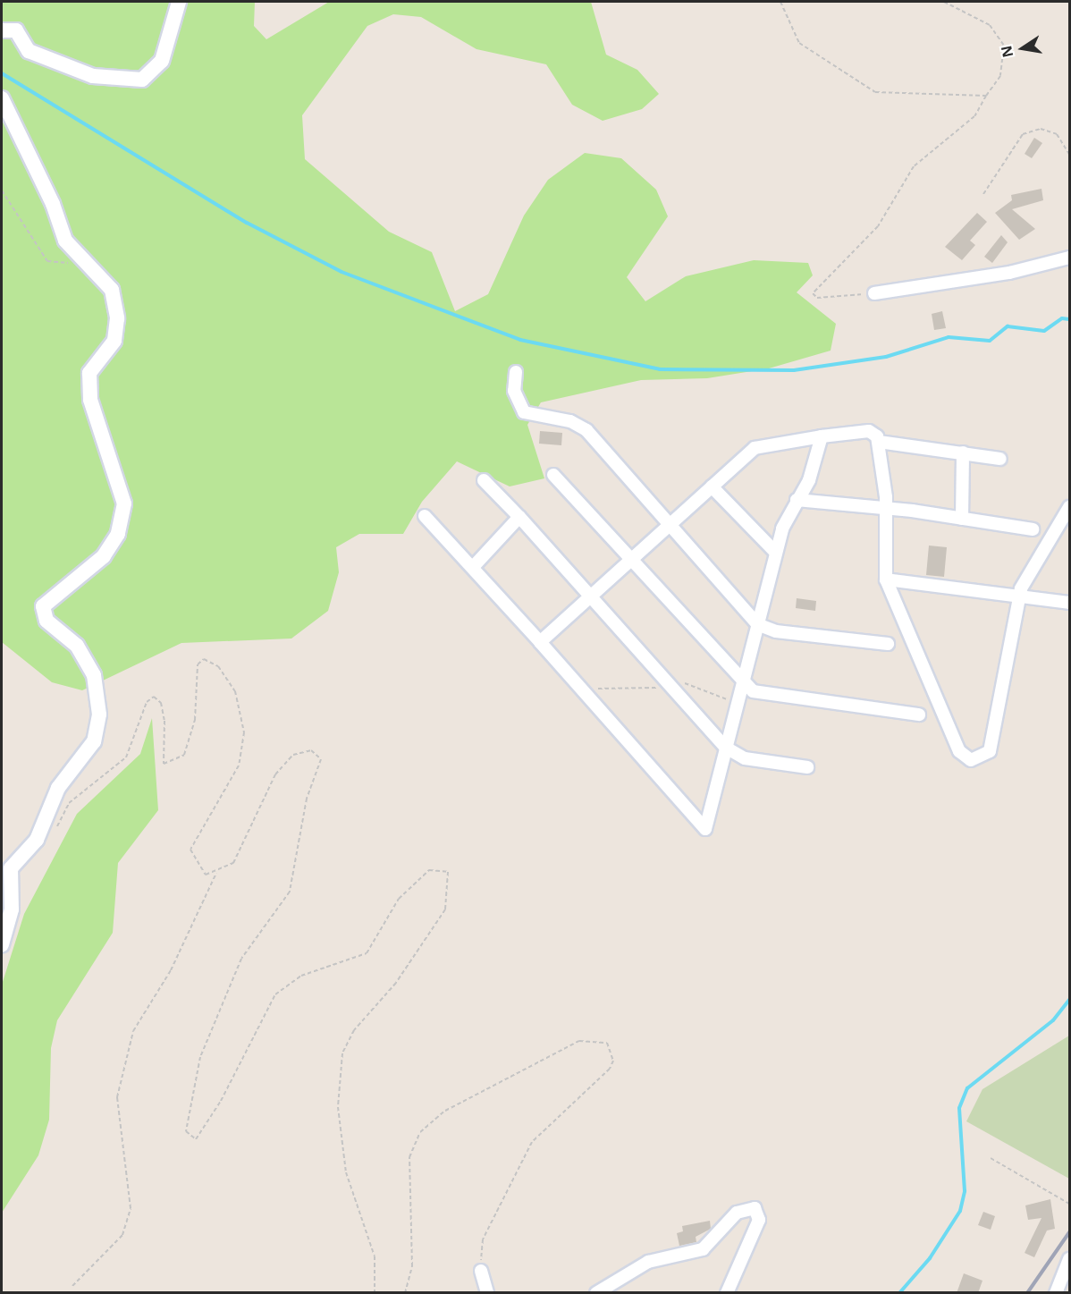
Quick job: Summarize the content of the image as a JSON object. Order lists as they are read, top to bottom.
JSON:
{
  "north": "left"
}
